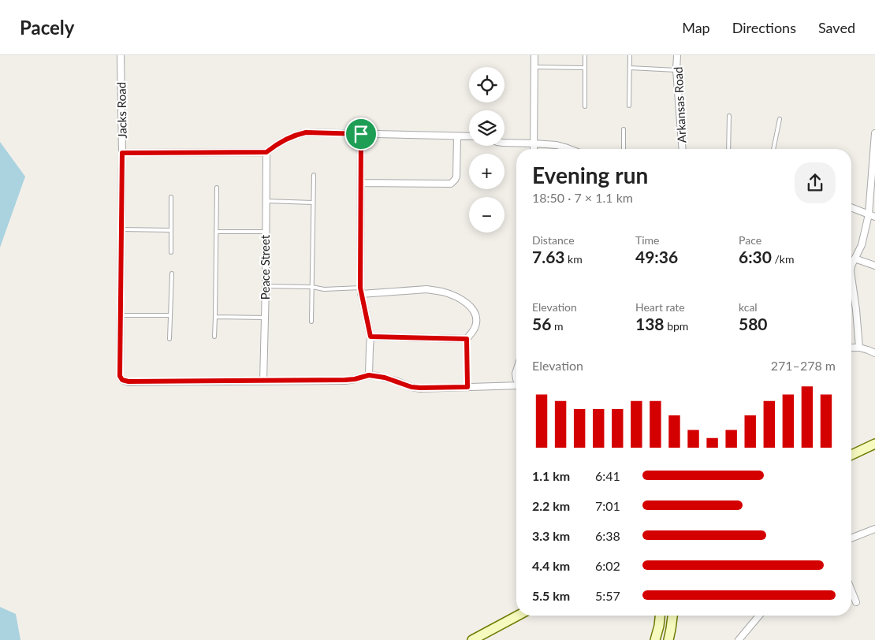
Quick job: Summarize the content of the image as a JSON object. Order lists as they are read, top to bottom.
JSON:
{
  "streets": {
    "street": ["Arkansas Road", "Jacks Road", "Peace Street"]
  },
  "crossings": [
    ["Jacks Road", "Peace Street"]
  ],
  "page": {
    "header": "Pacely",
    "nav": ["Map", "Directions", "Saved"],
    "map_buttons": ["+", "−"],
    "heading": ["Evening run", "18:50 · 7 × 1.1 km"],
    "stats": [
      ["Distance", "7.63 km"],
      ["Time", "49:36"],
      ["Pace", "6:30 /km"],
      ["Elevation", "56 m"],
      ["Heart rate", "138 bpm"],
      ["kcal", "580"]
    ],
    "chart": ["Elevation", "271–278 m"],
    "list": [
      {
        "name": "1.1 km",
        "note": "6:41"
      },
      {
        "name": "2.2 km",
        "note": "7:01"
      },
      {
        "name": "3.3 km",
        "note": "6:38"
      },
      {
        "name": "4.4 km",
        "note": "6:02"
      },
      {
        "name": "5.5 km",
        "note": "5:57"
      }
    ]
  }
}
